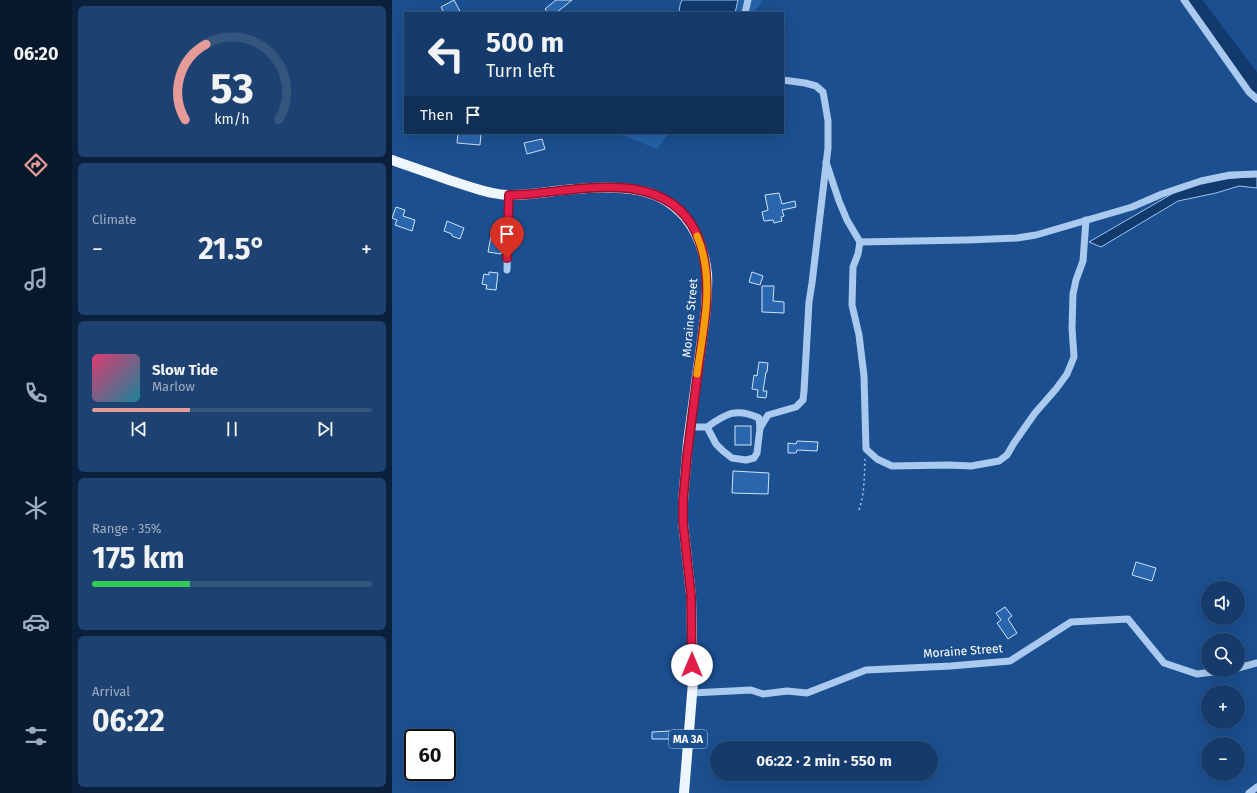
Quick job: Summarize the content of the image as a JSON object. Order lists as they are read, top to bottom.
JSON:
{
  "streets": {
    "main road": ["Moraine Street", "MA 3A"]
  },
  "crossings": [
    ["Moraine Street", "MA 3A"]
  ],
  "page": {
    "tabs": "06:20",
    "turn": ["500 m", "Turn left"],
    "then": "Then",
    "tile": [
      "Climate",
      ["Range · 35%", "175 km"],
      ["Arrival", "06:22"]
    ],
    "heat": ["−", "21.5°", "+"],
    "song": ["Slow Tide", "Marlow"],
    "map_buttons": ["+", "−"],
    "limit": "60",
    "trip": "06:22 · 2 min · 550 m",
    "gauge": ["53", "km/h"]
  }
}
